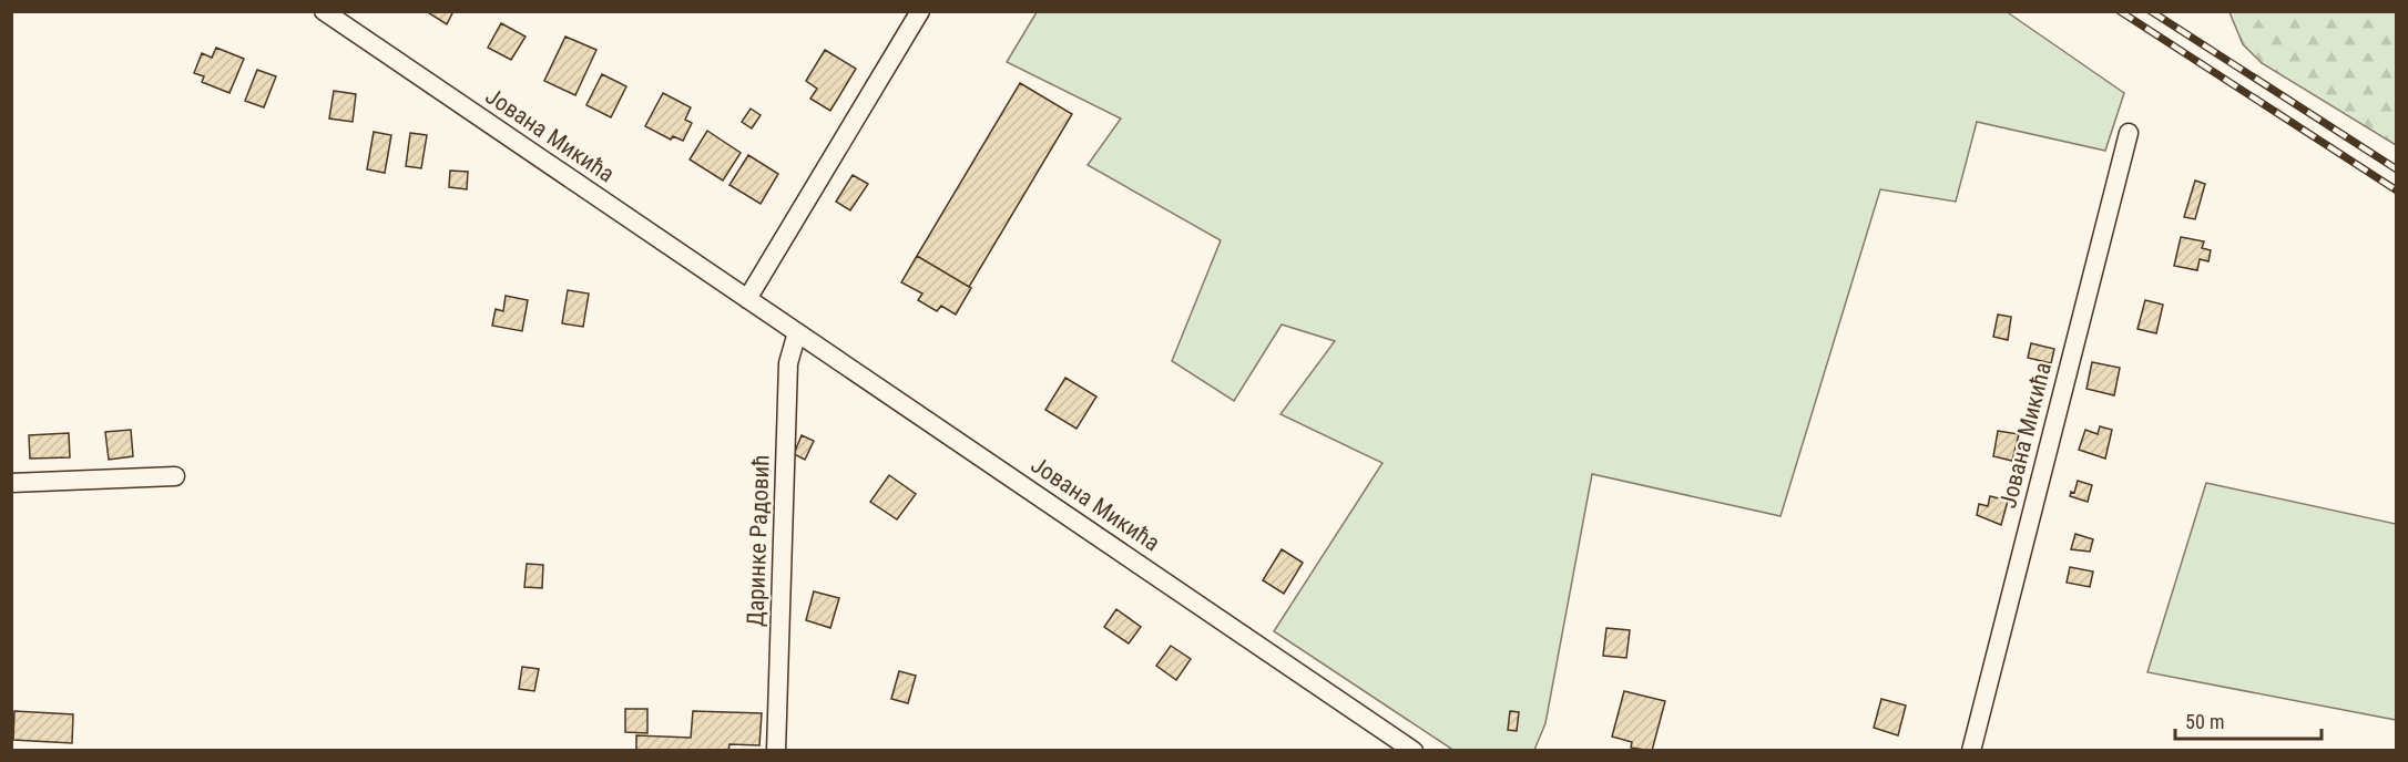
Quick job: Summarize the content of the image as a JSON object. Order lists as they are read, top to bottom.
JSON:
{
  "streets": {
    "street": ["Јована Микића", "Даринке Радовић"]
  },
  "crossings": [
    ["Јована Микића", "Даринке Радовић"]
  ],
  "scale_bar": "50 m"
}
